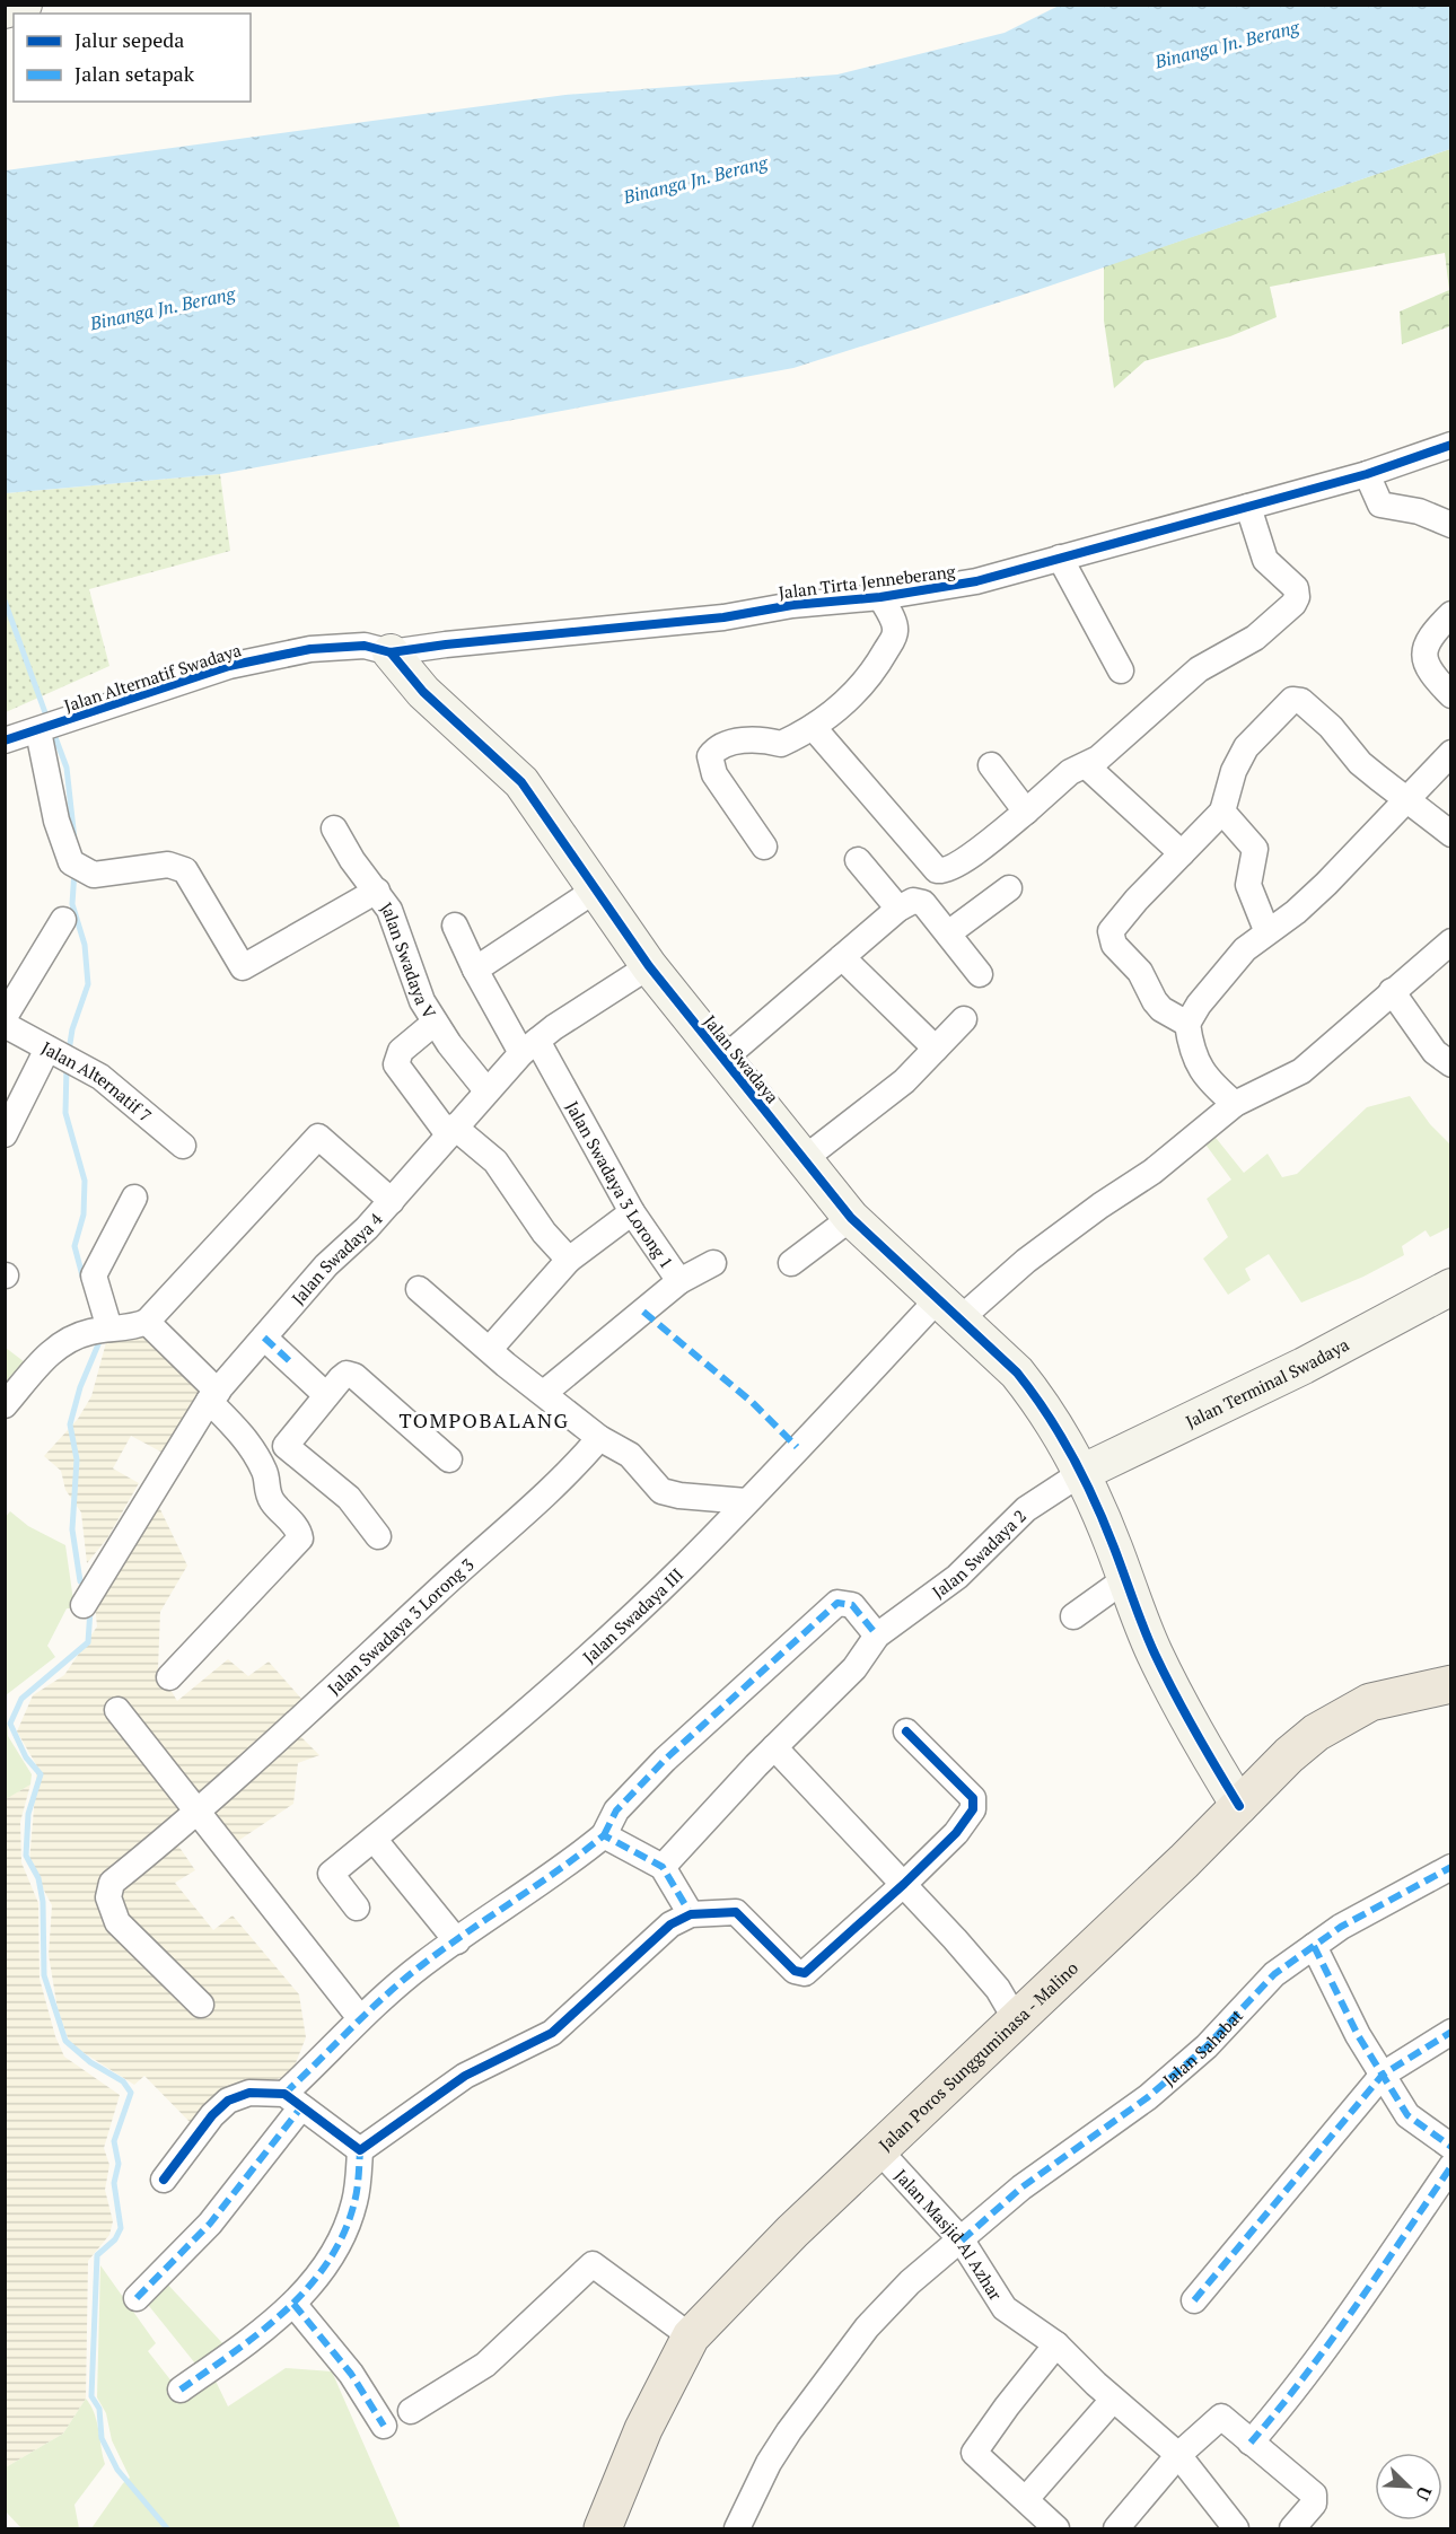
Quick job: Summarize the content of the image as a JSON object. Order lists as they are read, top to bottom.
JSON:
{
  "streets": {
    "main road": ["Jalan Poros Sungguminasa - Malino"],
    "street": [
      "Jalan Tirta Jenneberang",
      "Jalan Alternatif Swadaya",
      "Jalan Swadaya V",
      "Jalan Swadaya",
      "Jalan Alternatif 7",
      "Jalan Swadaya 3 Lorong 1",
      "Jalan Swadaya 4",
      "Jalan Terminal Swadaya",
      "Jalan Swadaya 2",
      "Jalan Swadaya III",
      "Jalan Swadaya 3 Lorong 3",
      "Jalan Sahabat",
      "Jalan Masjid Al Azhar"
    ]
  },
  "crossings": [
    ["Jalan Tirta Jenneberang", "Jalan Alternatif Swadaya"],
    ["Jalan Tirta Jenneberang", "Jalan Swadaya"],
    ["Jalan Alternatif Swadaya", "Jalan Swadaya"],
    ["Jalan Swadaya V", "Jalan Swadaya 4"],
    ["Jalan Swadaya", "Jalan Swadaya 4"],
    ["Jalan Swadaya", "Jalan Terminal Swadaya"],
    ["Jalan Swadaya", "Jalan Swadaya 2"],
    ["Jalan Swadaya", "Jalan Swadaya III"],
    ["Jalan Swadaya", "Jalan Poros Sungguminasa - Malino"],
    ["Jalan Swadaya 3 Lorong 1", "Jalan Swadaya 4"],
    ["Jalan Terminal Swadaya", "Jalan Swadaya 2"],
    ["Jalan Sahabat", "Jalan Masjid Al Azhar"],
    ["Jalan Poros Sungguminasa - Malino", "Jalan Masjid Al Azhar"]
  ],
  "districts": ["TOMPOBALANG"],
  "water": ["Binanga Jn. Berang"],
  "legend": ["Jalur sepeda", "Jalan setapak"],
  "north": "bottom right"
}
